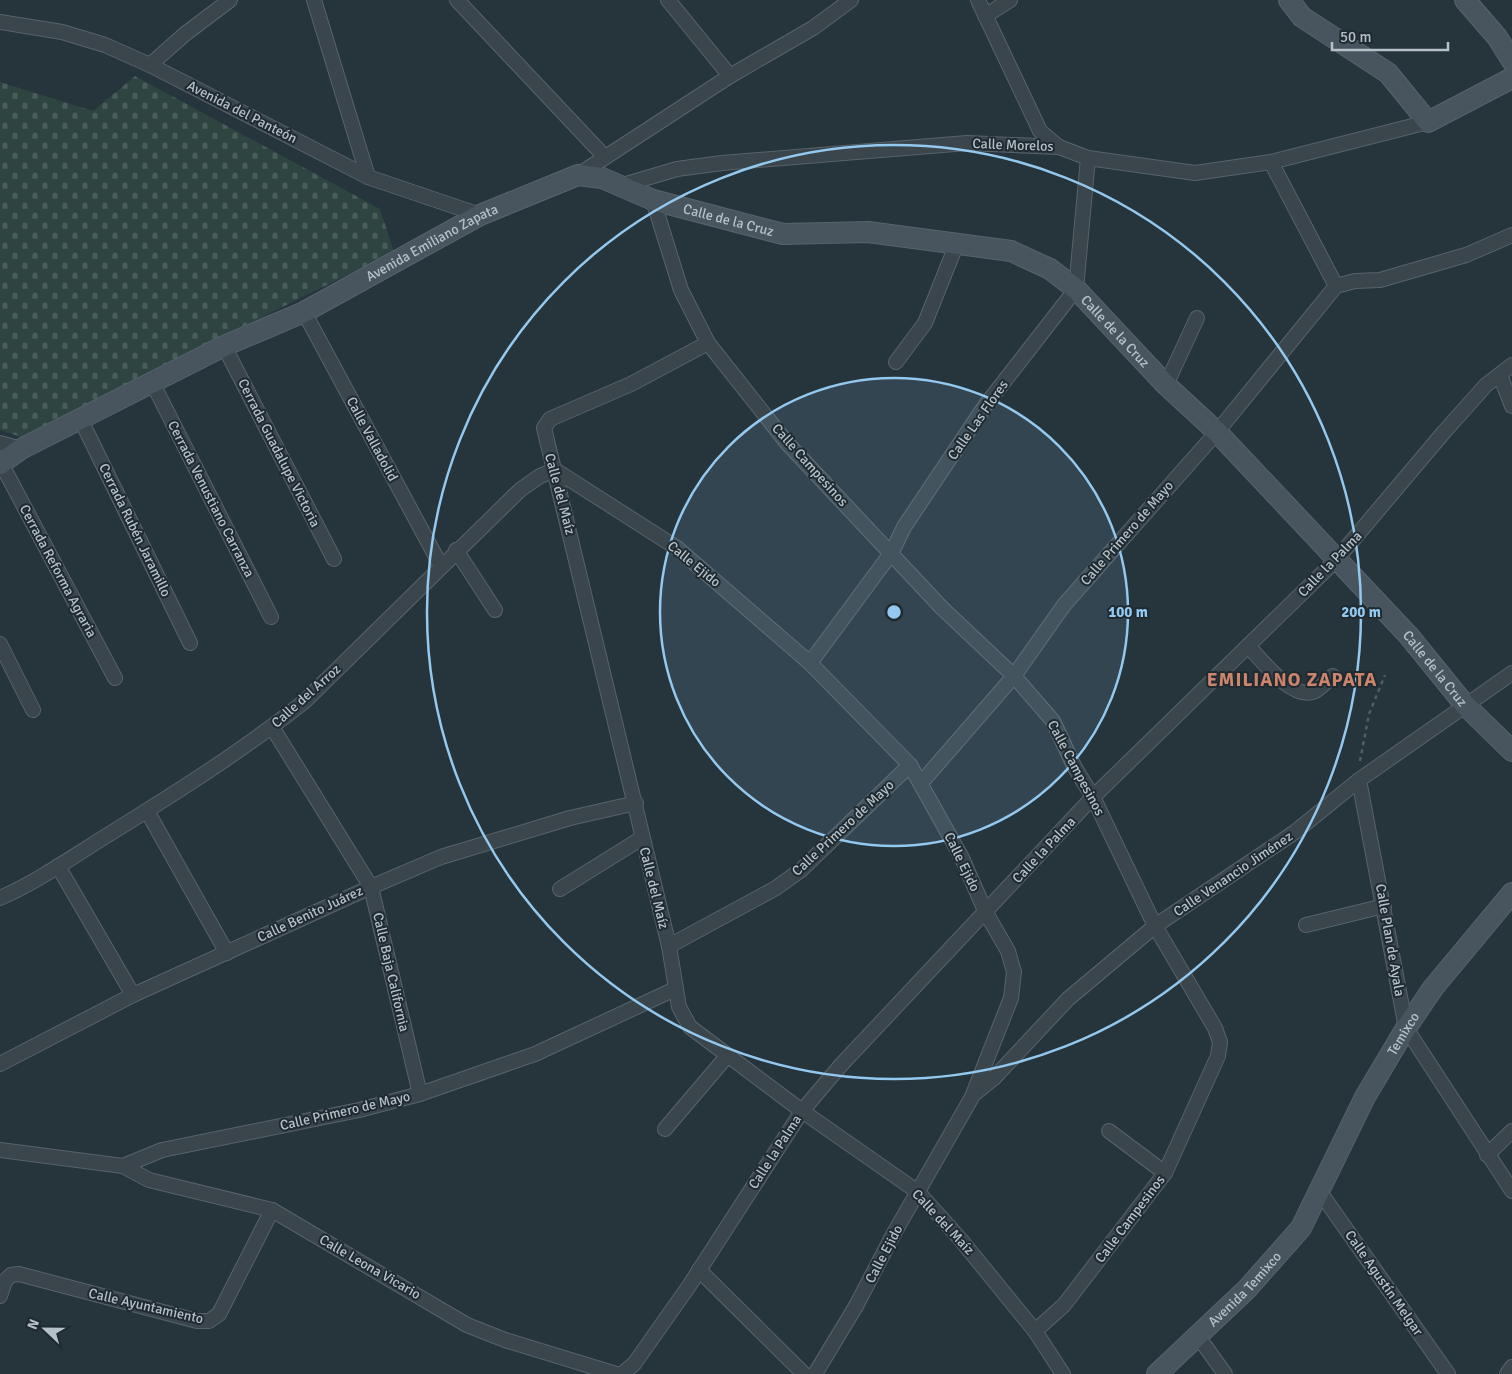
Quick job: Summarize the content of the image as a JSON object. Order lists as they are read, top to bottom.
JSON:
{
  "streets": {
    "main road": [
      "Calle de la Cruz",
      "Avenida Emiliano Zapata",
      "Temixco",
      "Avenida Temixco"
    ],
    "street": [
      "Avenida del Panteón",
      "Calle Morelos",
      "Calle Las Flores",
      "Calle Valladolid",
      "Cerrada Guadalupe Victoria",
      "Calle Campesinos",
      "Calle del Maíz",
      "Cerrada Venustiano Carranza",
      "Cerrada Rubén Jaramillo",
      "Calle Primero de Mayo",
      "Calle Ejido",
      "Calle la Palma",
      "Cerrada Reforma Agraria",
      "Calle del Arroz",
      "Calle Venancio Jiménez",
      "Calle Benito Juárez",
      "Calle Plan de Ayala",
      "Calle Baja California",
      "Calle Leona Vicario",
      "Calle Agustín Melgar",
      "Calle Ayuntamiento"
    ]
  },
  "crossings": [
    ["Avenida del Panteón", "Avenida Emiliano Zapata"],
    ["Calle Morelos", "Calle de la Cruz"],
    ["Calle de la Cruz", "Avenida Emiliano Zapata"],
    ["Calle de la Cruz", "Calle Las Flores"],
    ["Calle de la Cruz", "Calle Campesinos"],
    ["Calle de la Cruz", "Calle Primero de Mayo"],
    ["Calle de la Cruz", "Calle la Palma"],
    ["Calle de la Cruz", "Calle Venancio Jiménez"],
    ["Avenida Emiliano Zapata", "Calle Valladolid"],
    ["Avenida Emiliano Zapata", "Cerrada Guadalupe Victoria"],
    ["Avenida Emiliano Zapata", "Cerrada Venustiano Carranza"],
    ["Avenida Emiliano Zapata", "Cerrada Rubén Jaramillo"],
    ["Avenida Emiliano Zapata", "Cerrada Reforma Agraria"],
    ["Calle Las Flores", "Calle Campesinos"],
    ["Calle Las Flores", "Calle Ejido"],
    ["Calle Valladolid", "Calle del Arroz"],
    ["Calle Campesinos", "Calle del Maíz"],
    ["Calle Campesinos", "Calle Primero de Mayo"],
    ["Calle Campesinos", "Calle la Palma"],
    ["Calle Campesinos", "Calle Venancio Jiménez"],
    ["Calle del Maíz", "Calle Primero de Mayo"],
    ["Calle del Maíz", "Calle Ejido"],
    ["Calle del Maíz", "Calle la Palma"],
    ["Calle del Maíz", "Calle del Arroz"],
    ["Calle del Maíz", "Calle Benito Juárez"],
    ["Calle Primero de Mayo", "Calle Ejido"],
    ["Calle Primero de Mayo", "Calle Baja California"],
    ["Calle Primero de Mayo", "Calle Leona Vicario"],
    ["Calle Ejido", "Calle la Palma"],
    ["Calle Ejido", "Calle del Arroz"],
    ["Calle Ejido", "Calle Venancio Jiménez"],
    ["Calle del Arroz", "Calle Baja California"],
    ["Calle Venancio Jiménez", "Calle Plan de Ayala"],
    ["Calle Benito Juárez", "Calle Baja California"],
    ["Calle Plan de Ayala", "Temixco"],
    ["Temixco", "Calle Agustín Melgar"],
    ["Temixco", "Avenida Temixco"],
    ["Calle Leona Vicario", "Calle Ayuntamiento"],
    ["Calle Agustín Melgar", "Avenida Temixco"]
  ],
  "districts": ["EMILIANO ZAPATA"],
  "scale_bar": "50 m",
  "north": "left",
  "rings": ["100 m", "200 m"]
}
